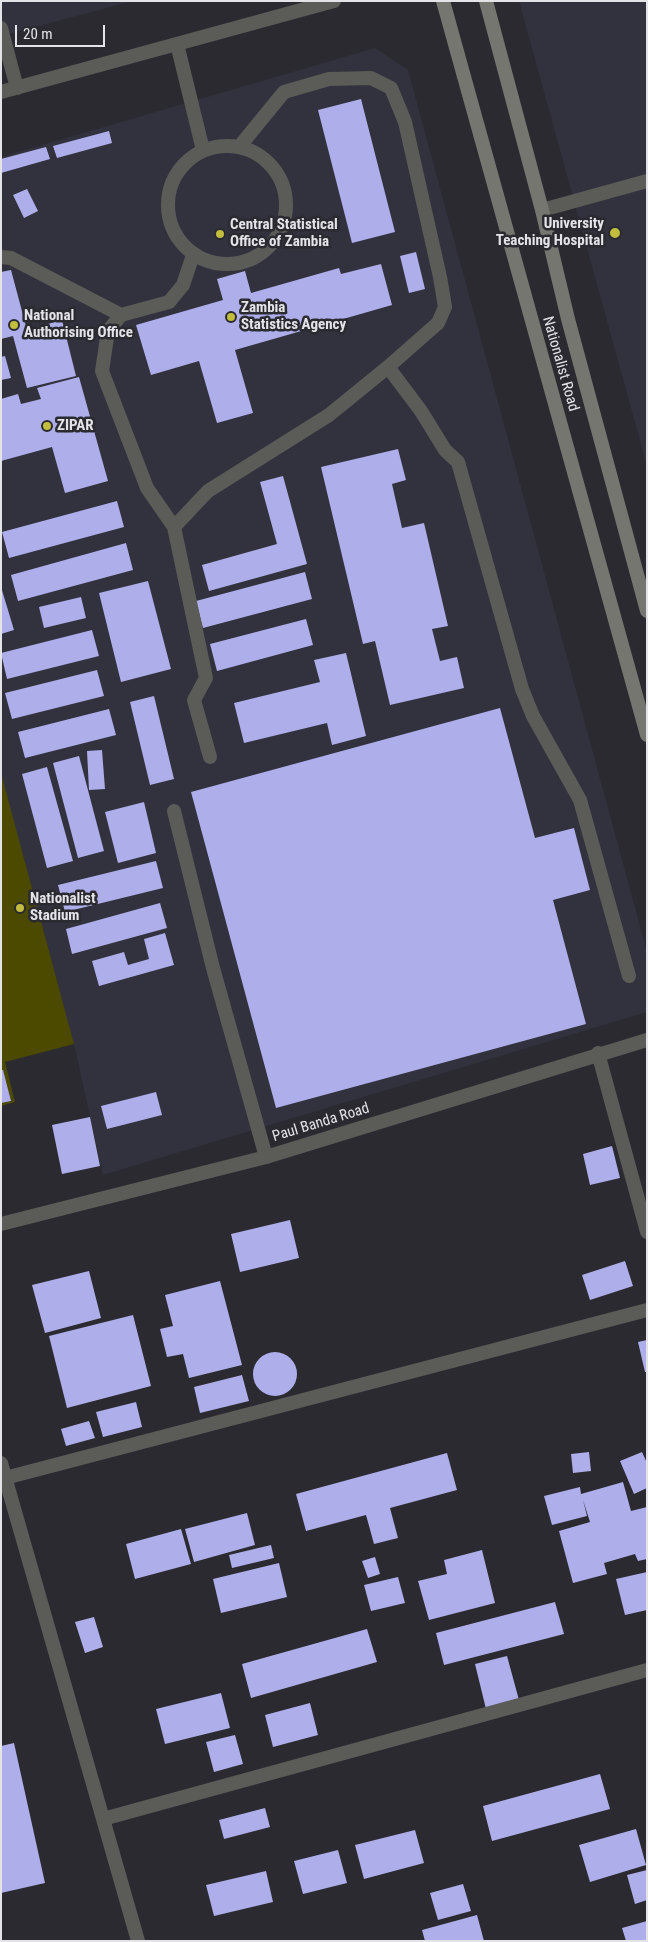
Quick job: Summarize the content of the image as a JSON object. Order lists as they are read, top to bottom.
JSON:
{
  "streets": {
    "main road": ["Nationalist Road"],
    "street": ["Paul Banda Road"]
  },
  "places": [
    "University Teaching Hospital",
    "Central Statistical Office of Zambia",
    "Zambia Statistics Agency",
    "National Authorising Office",
    "ZIPAR",
    "Nationalist Stadium"
  ],
  "scale_bar": "20 m"
}
